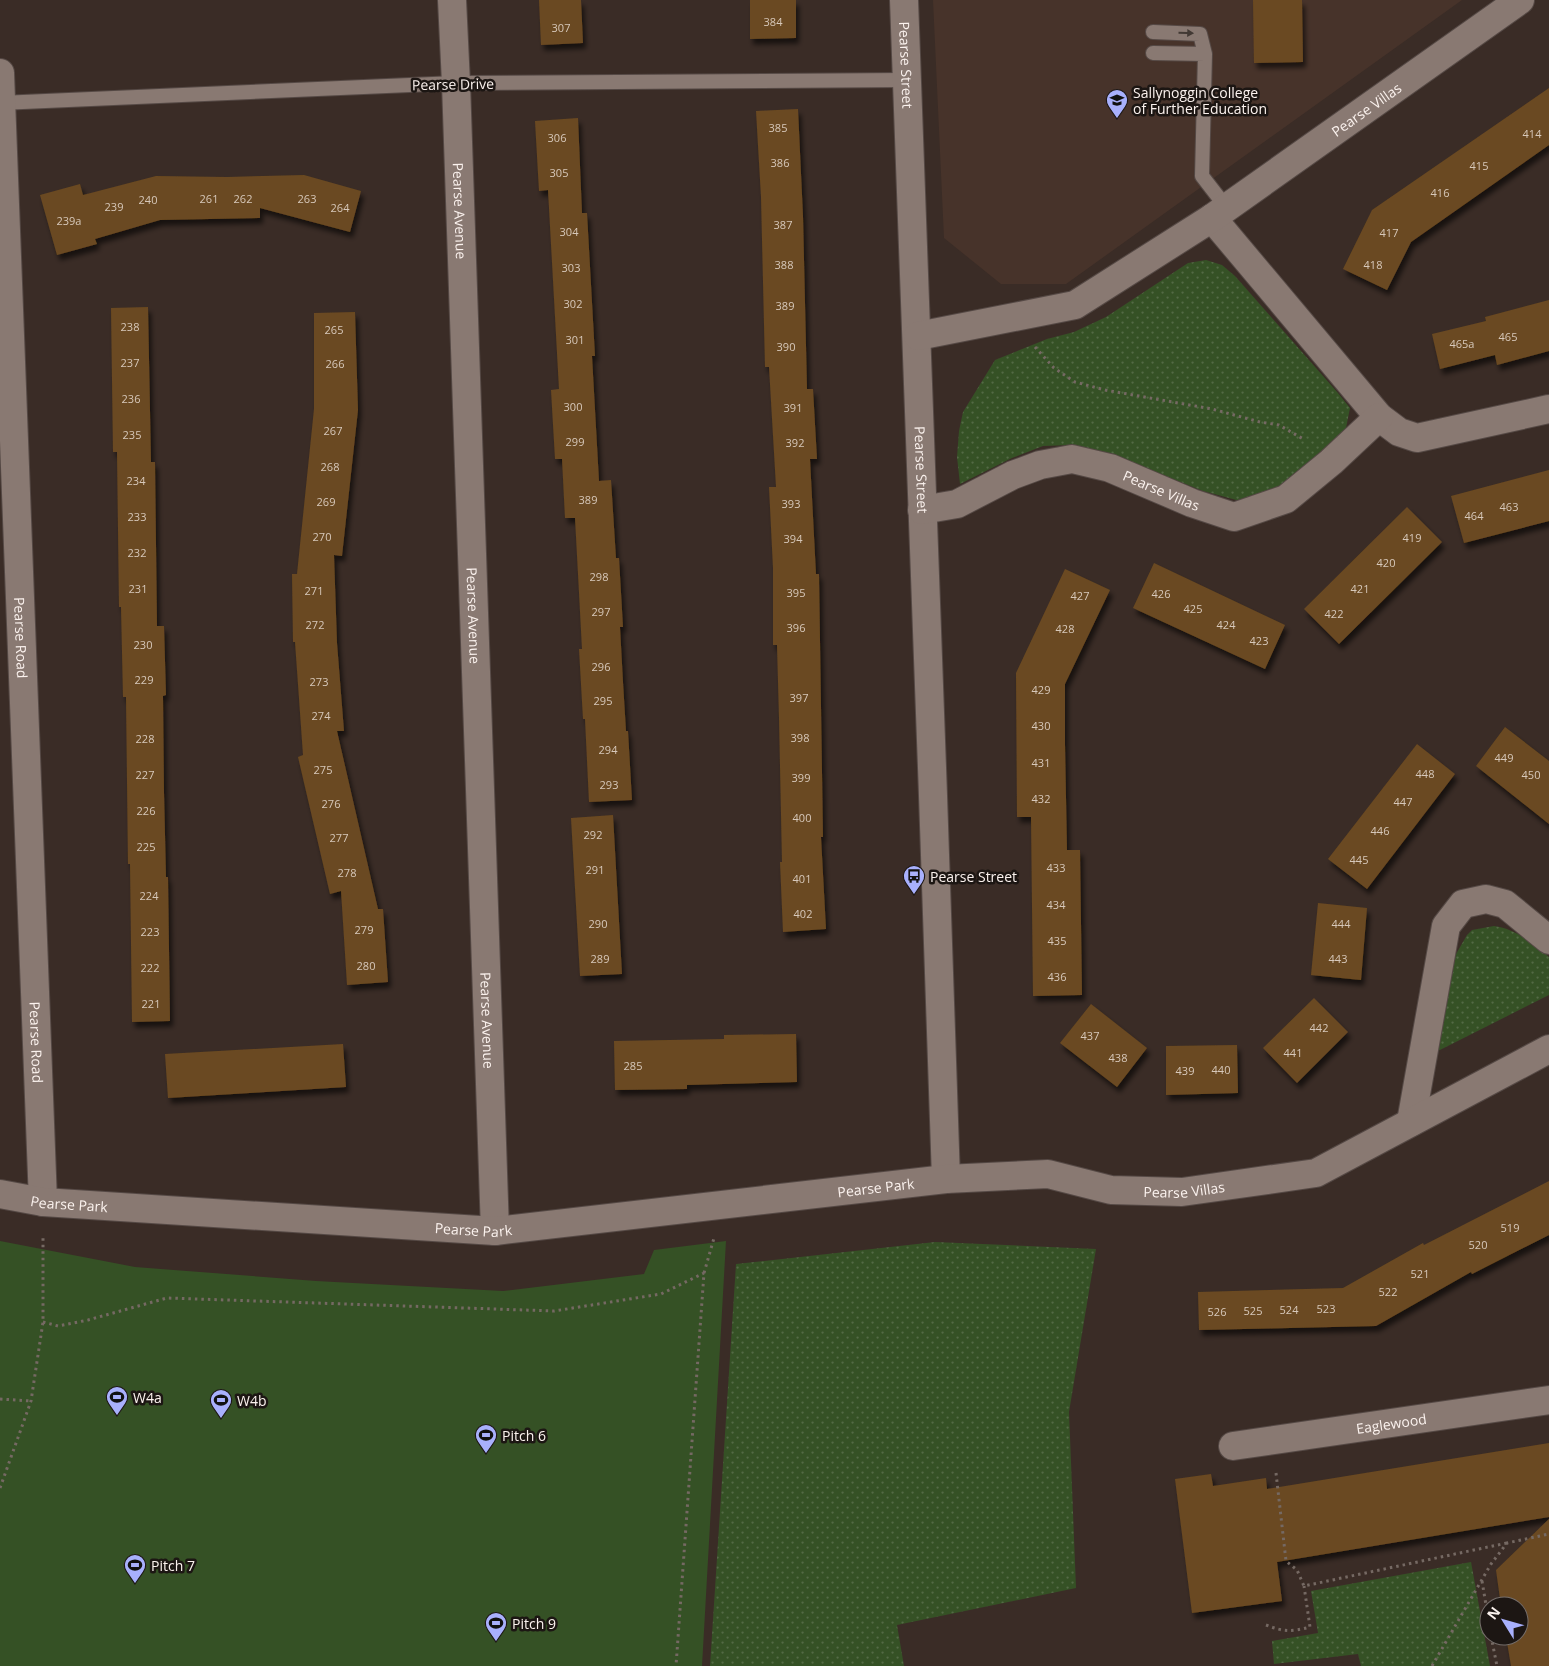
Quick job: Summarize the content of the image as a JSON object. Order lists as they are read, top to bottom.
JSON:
{
  "streets": {
    "street": [
      "Pearse Street",
      "Pearse Villas",
      "Pearse Avenue",
      "Pearse Road",
      "Pearse Park",
      "Eaglewood"
    ],
    "lane": ["Pearse Drive"]
  },
  "crossings": [
    ["Pearse Street", "Pearse Drive"],
    ["Pearse Street", "Pearse Villas"],
    ["Pearse Street", "Pearse Park"],
    ["Pearse Drive", "Pearse Avenue"],
    ["Pearse Drive", "Pearse Road"],
    ["Pearse Villas", "Pearse Park"],
    ["Pearse Avenue", "Pearse Park"],
    ["Pearse Road", "Pearse Park"]
  ],
  "places": {
    "school or university": ["Sallynoggin College of Further Education"],
    "bus stop": ["Pearse Street"],
    "sports": [
      "W4a",
      "W4b",
      "Pitch 6",
      "Pitch 7",
      "Pitch 9"
    ]
  },
  "house_numbers": [
    "384",
    "307",
    "385",
    "414",
    "306",
    "386",
    "415",
    "305",
    "416",
    "261",
    "262",
    "263",
    "240",
    "239",
    "264",
    "239a",
    "387",
    "304",
    "417",
    "388",
    "418",
    "303",
    "302",
    "389",
    "238",
    "265",
    "465",
    "301",
    "465a",
    "390",
    "237",
    "266",
    "236",
    "300",
    "391",
    "267",
    "235",
    "299",
    "392",
    "268",
    "234",
    "389",
    "269",
    "393",
    "463",
    "464",
    "233",
    "270",
    "419",
    "394",
    "232",
    "420",
    "298",
    "231",
    "421",
    "271",
    "395",
    "426",
    "427",
    "425",
    "297",
    "422",
    "272",
    "424",
    "396",
    "428",
    "423",
    "230",
    "296",
    "229",
    "273",
    "429",
    "397",
    "295",
    "274",
    "430",
    "398",
    "228",
    "294",
    "449",
    "431",
    "275",
    "448",
    "227",
    "450",
    "399",
    "293",
    "432",
    "447",
    "276",
    "226",
    "400",
    "446",
    "292",
    "277",
    "225",
    "445",
    "433",
    "291",
    "278",
    "401",
    "224",
    "434",
    "402",
    "290",
    "444",
    "279",
    "223",
    "435",
    "289",
    "443",
    "280",
    "222",
    "436",
    "221",
    "442",
    "437",
    "441",
    "438",
    "285",
    "440",
    "439",
    "519",
    "520",
    "521",
    "522",
    "523",
    "524",
    "525",
    "526"
  ],
  "north": "top left"
}
